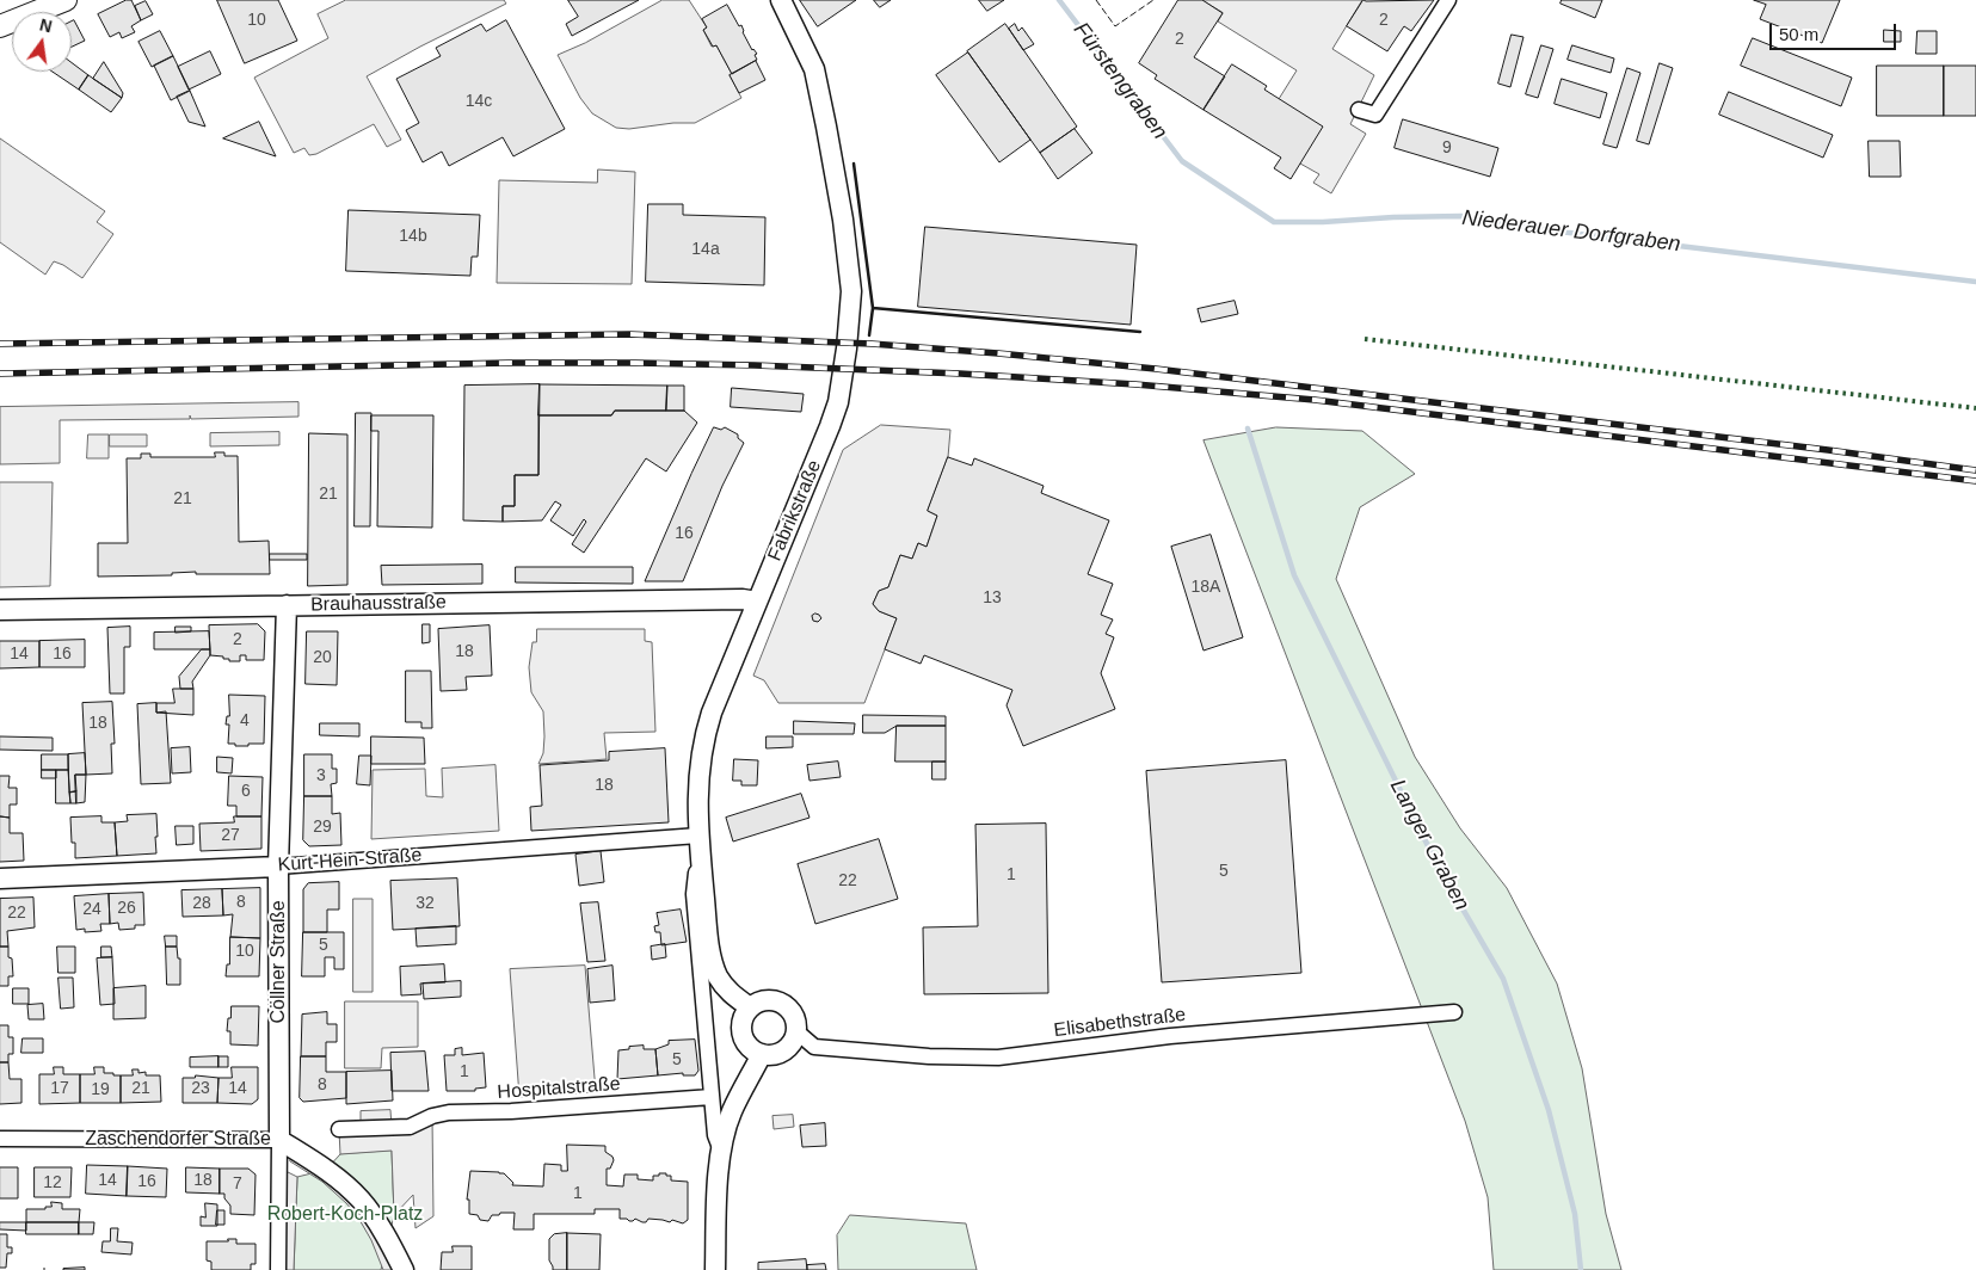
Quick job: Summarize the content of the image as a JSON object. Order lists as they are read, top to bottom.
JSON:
{
  "streets": {
    "street": [
      "Fabrikstraße",
      "Brauhausstraße",
      "Kurt-Hein-Straße",
      "Cöllner Straße",
      "Elisabethstraße",
      "Hospitalstraße",
      "Zaschendorfer Straße"
    ]
  },
  "crossings": [
    ["Fabrikstraße", "Brauhausstraße"],
    ["Fabrikstraße", "Kurt-Hein-Straße"],
    ["Fabrikstraße", "Elisabethstraße"],
    ["Brauhausstraße", "Cöllner Straße"],
    ["Kurt-Hein-Straße", "Cöllner Straße"],
    ["Cöllner Straße", "Zaschendorfer Straße"]
  ],
  "water": ["Fürstengraben", "Niederauer Dorfgraben", "Langer Graben"],
  "parks": ["Robert-Koch-Platz"],
  "house_numbers": [
    "10",
    "2",
    "2",
    "14c",
    "9",
    "14b",
    "14a",
    "21",
    "21",
    "16",
    "18A",
    "13",
    "2",
    "18",
    "14",
    "16",
    "20",
    "4",
    "18",
    "3",
    "18",
    "6",
    "29",
    "27",
    "5",
    "1",
    "22",
    "8",
    "28",
    "32",
    "26",
    "24",
    "22",
    "5",
    "10",
    "5",
    "1",
    "8",
    "17",
    "21",
    "23",
    "14",
    "19",
    "14",
    "18",
    "16",
    "12",
    "7",
    "1"
  ],
  "scale_bar": "50 m",
  "north": "top"
}
